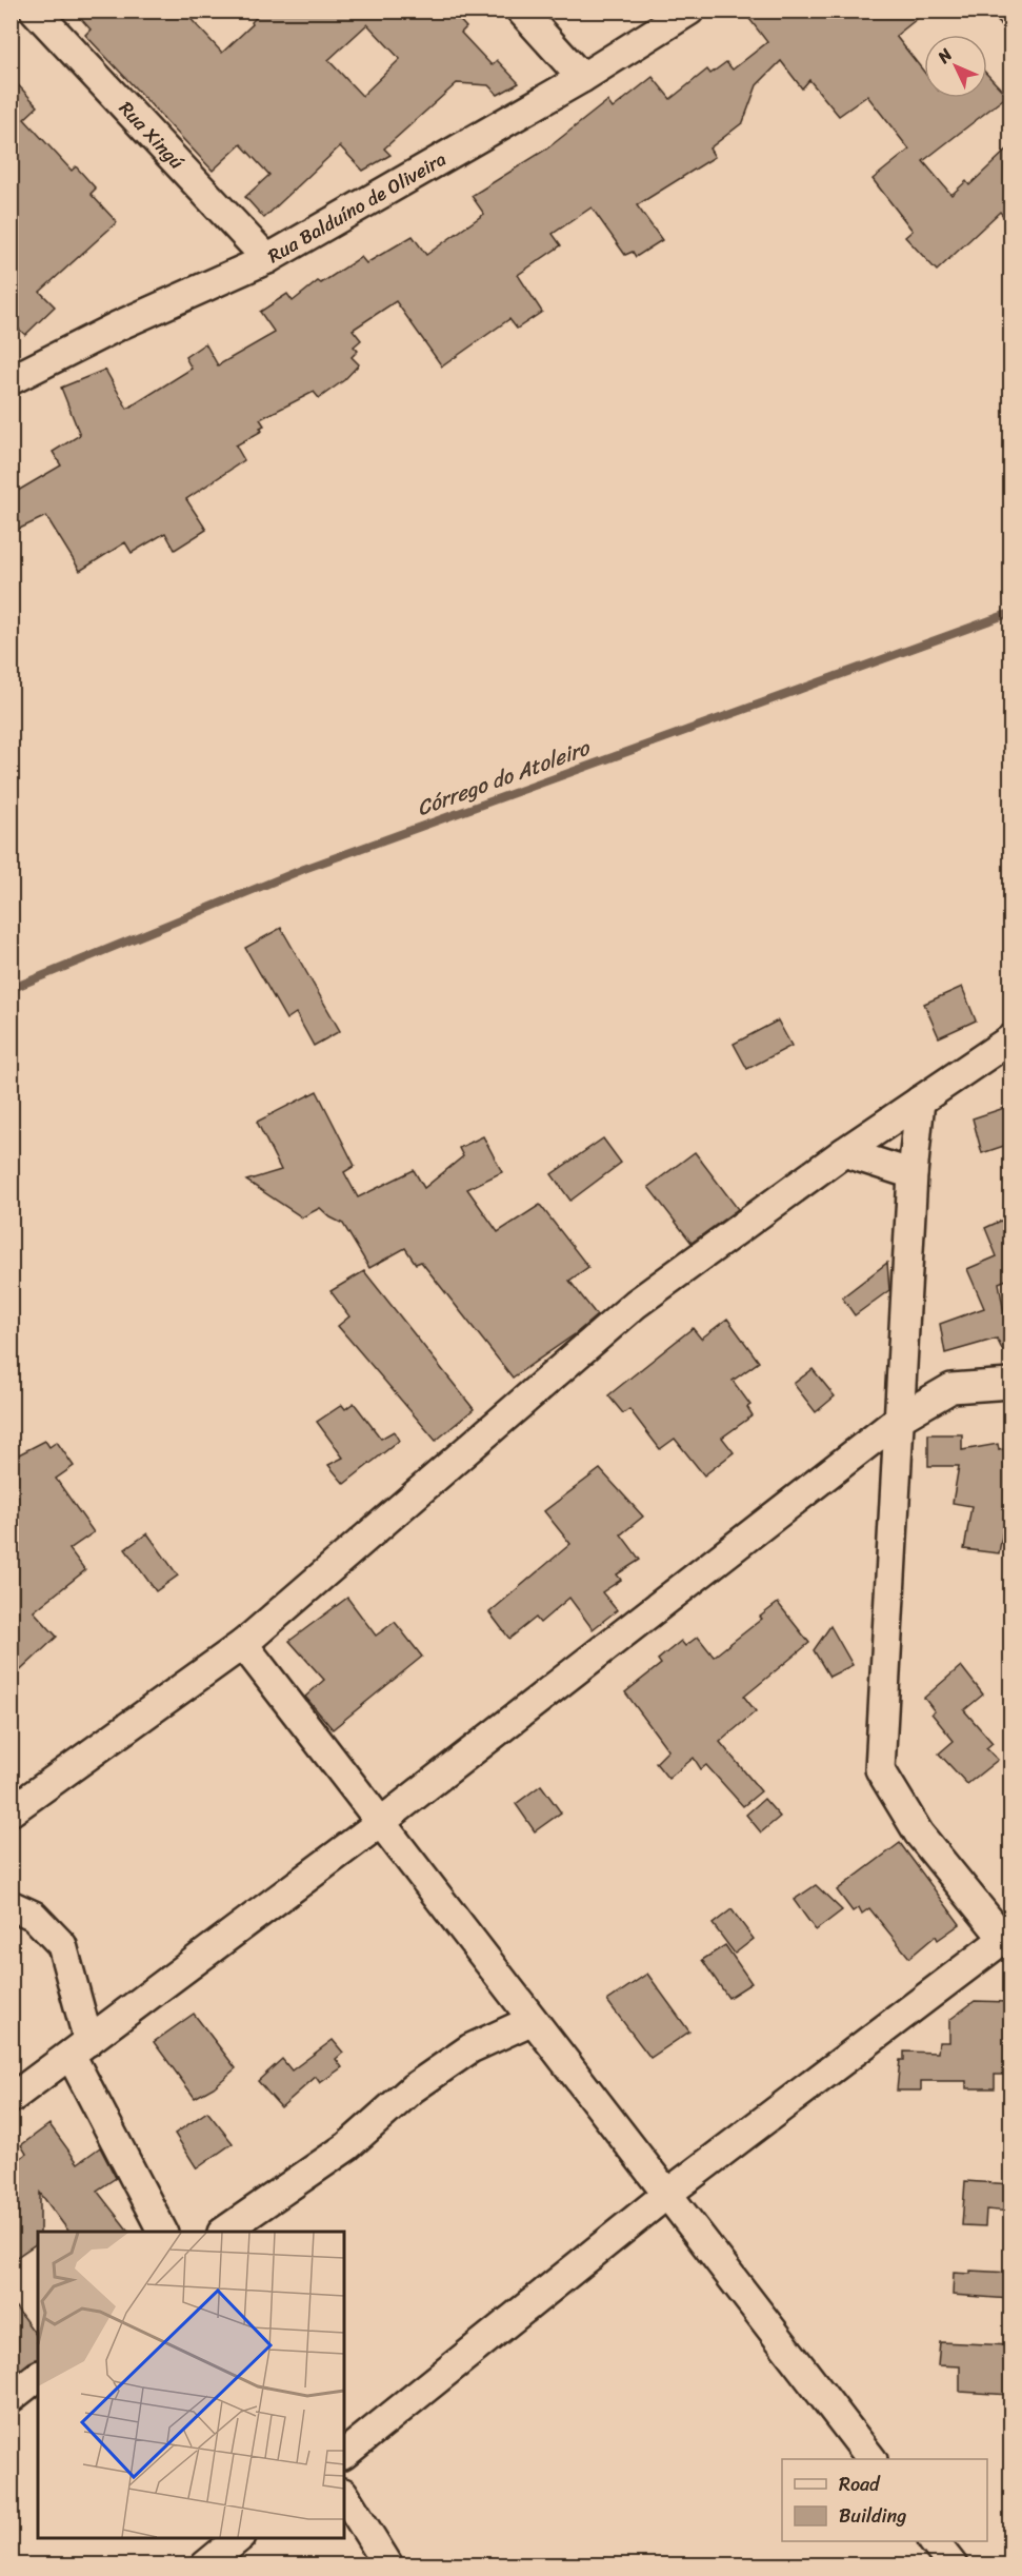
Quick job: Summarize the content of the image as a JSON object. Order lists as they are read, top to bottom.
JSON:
{
  "streets": {
    "street": ["Rua Xingú", "Rua Balduíno de Oliveira"]
  },
  "crossings": [
    ["Rua Xingú", "Rua Balduíno de Oliveira"]
  ],
  "water": ["Córrego do Atoleiro"],
  "legend": ["Road", "Building"],
  "north": "top left"
}
